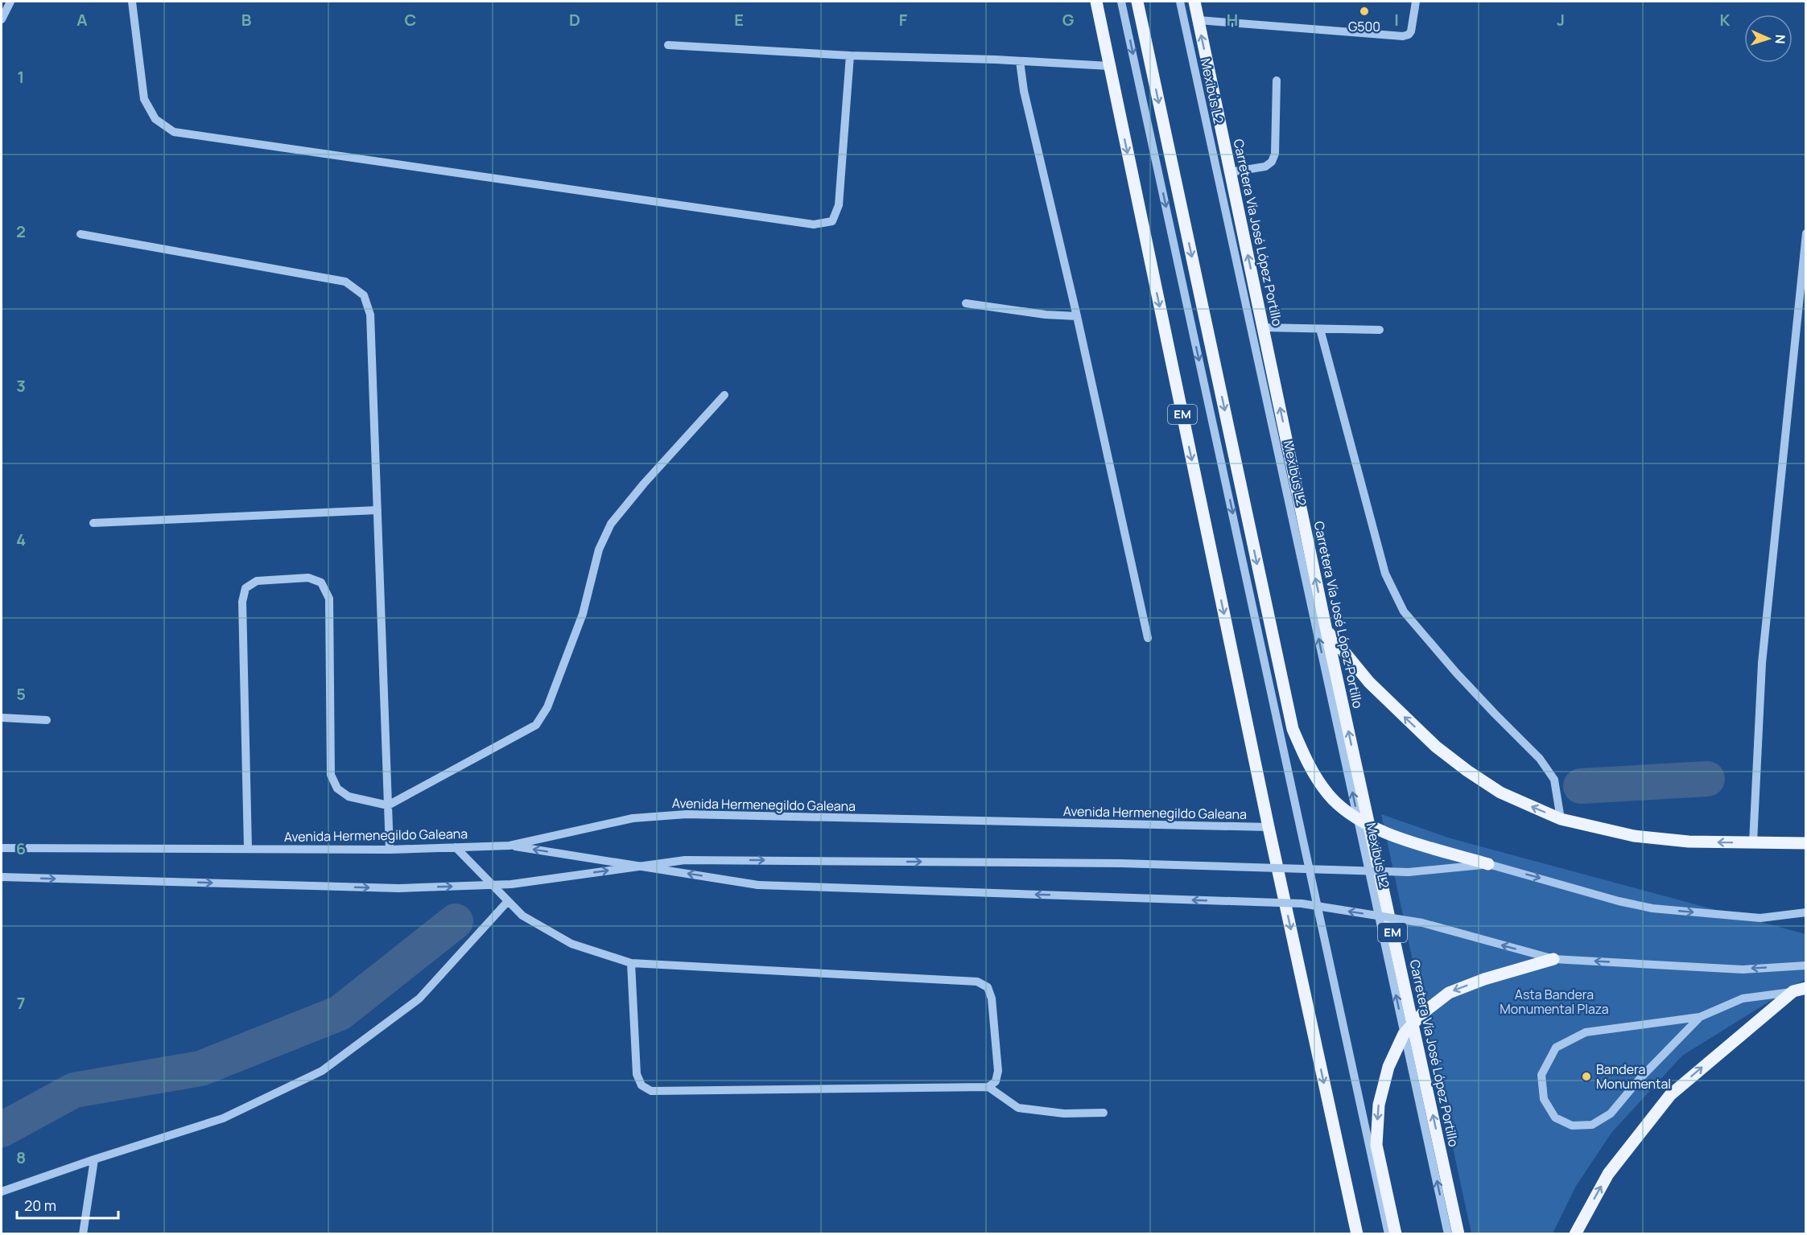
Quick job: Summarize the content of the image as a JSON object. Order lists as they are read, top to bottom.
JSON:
{
  "streets": {
    "main road": ["Carretera Vía José López Portillo", "EM"],
    "street": ["Mexibús L2", "Avenida Hermenegildo Galeana"]
  },
  "crossings": [
    ["EM", "Avenida Hermenegildo Galeana"]
  ],
  "parks": ["Asta Bandera Monumental Plaza"],
  "places": ["G500", "Bandera Monumental"],
  "scale_bar": "20 m",
  "north": "right",
  "grid": {
    "columns": [
      "A",
      "B",
      "C",
      "D",
      "E",
      "F",
      "G",
      "H",
      "I",
      "J",
      "K"
    ],
    "rows": [
      "1",
      "2",
      "3",
      "4",
      "5",
      "6",
      "7",
      "8"
    ]
  }
}
